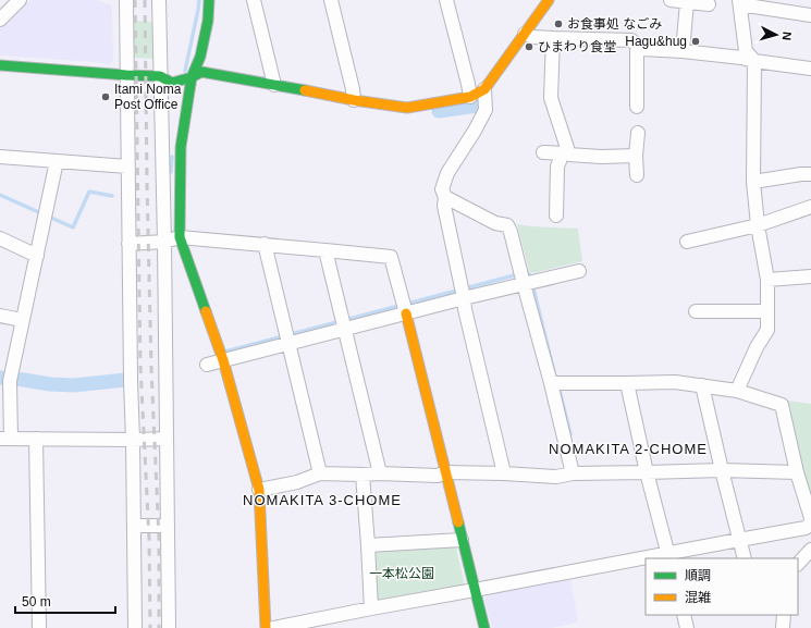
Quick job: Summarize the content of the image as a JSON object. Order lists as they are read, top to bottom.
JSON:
{
  "districts": ["NOMAKITA 2-CHOME", "NOMAKITA 3-CHOME"],
  "parks": ["一本松公園"],
  "places": [
    "お食事処 なごみ",
    "Hagu&hug",
    "ひまわり食堂",
    "Itami Noma Post Office"
  ],
  "legend": ["順調", "混雑"],
  "scale_bar": "50 m",
  "north": "right"
}
